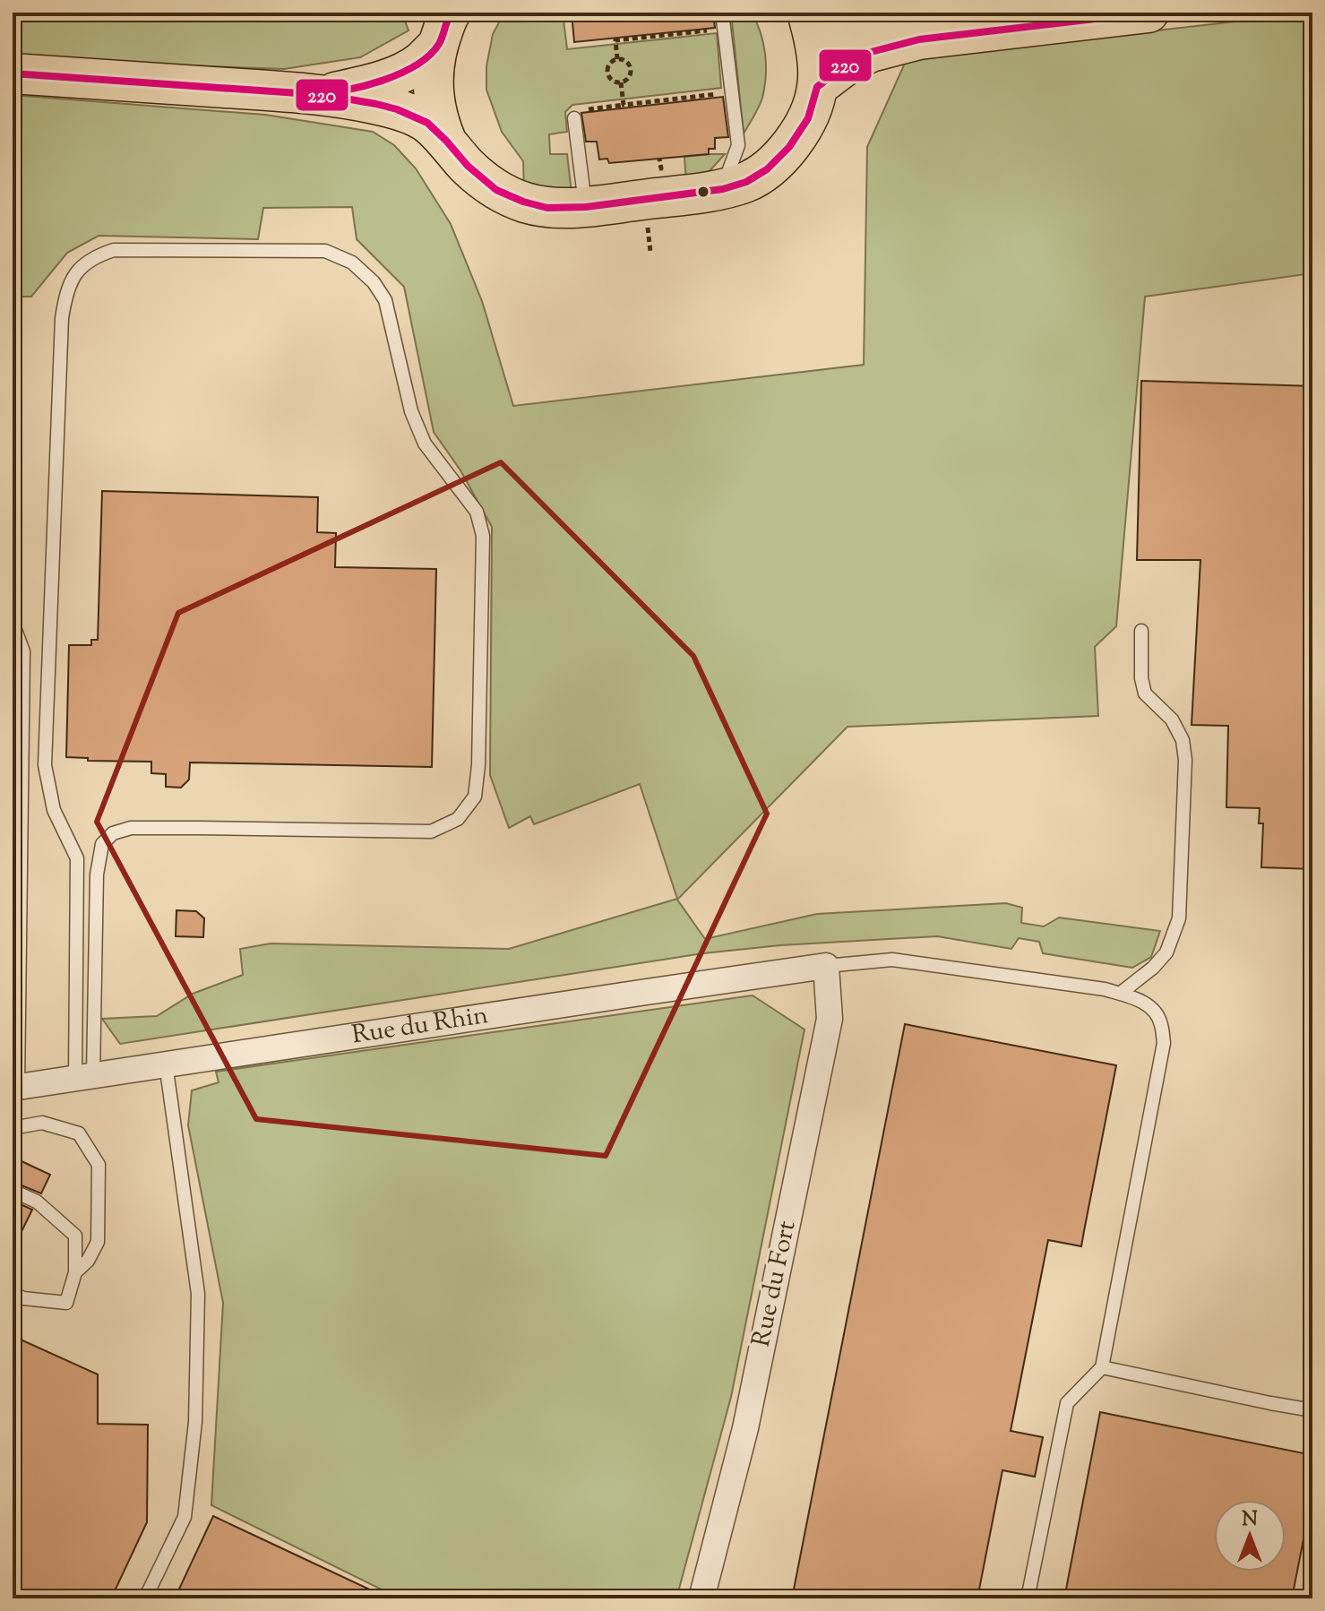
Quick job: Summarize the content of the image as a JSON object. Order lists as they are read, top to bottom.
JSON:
{
  "streets": {
    "street": ["Rue du Rhin", "Rue du Fort"]
  },
  "crossings": [
    ["Rue du Rhin", "Rue du Fort"]
  ],
  "lines": ["transit line 220"],
  "north": "top"
}
